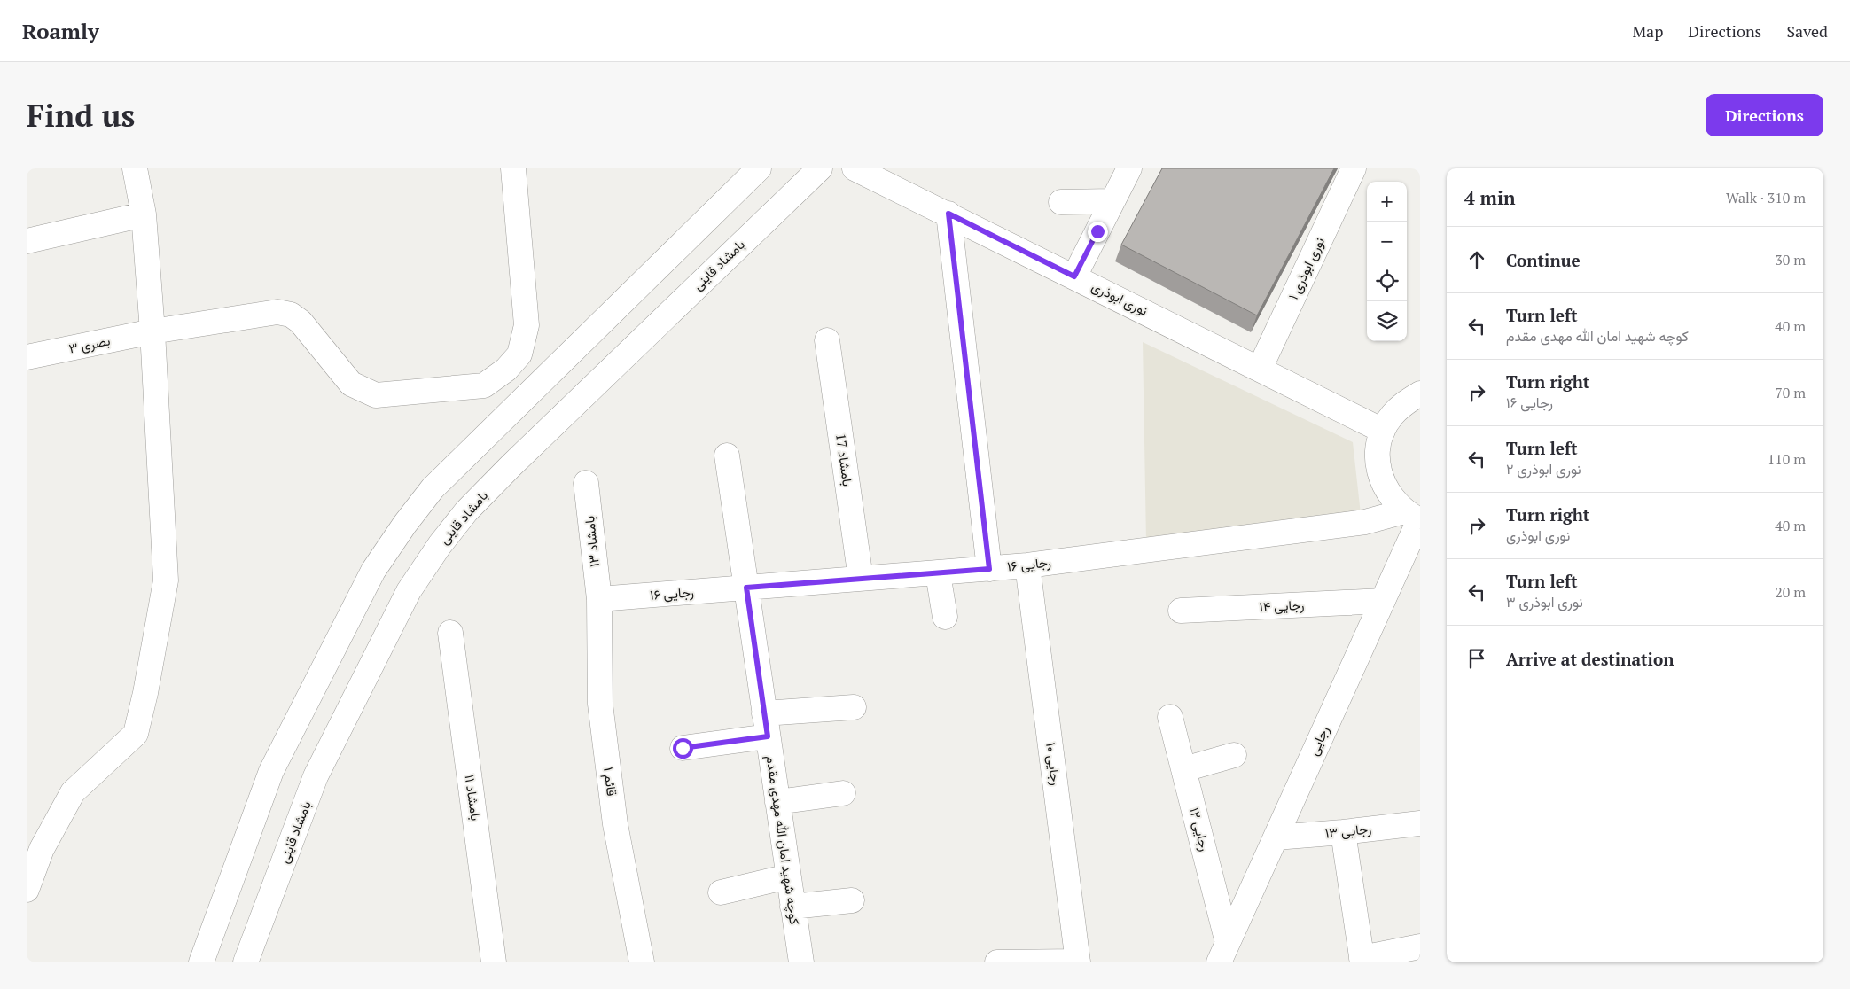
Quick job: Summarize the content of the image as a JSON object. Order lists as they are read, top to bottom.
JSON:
{
  "streets": {
    "street": [
      "بامشاد قاینی",
      "نوری ابوذری ۱",
      "نوری ابوذری",
      "بصری ۳",
      "بامشاد 17",
      "بامشاد ۱۳",
      "رجایی ۱۶",
      "رجایی ۱۴",
      "رجایی",
      "رجایی ۱۰",
      "قائم ۱",
      "بامشاد ۱۱",
      "رجایی ۱۲",
      "رجایی ۱۳",
      "کوچه شهید امان الله مهدی مقدم"
    ]
  },
  "crossings": [
    ["نوری ابوذری ۱", "نوری ابوذری"],
    ["بامشاد 17", "رجایی ۱۶"],
    ["بامشاد ۱۳", "رجایی ۱۶"],
    ["بامشاد ۱۳", "قائم ۱"],
    ["رجایی ۱۶", "رجایی"],
    ["رجایی ۱۶", "رجایی ۱۰"],
    ["رجایی ۱۶", "قائم ۱"],
    ["رجایی ۱۶", "کوچه شهید امان الله مهدی مقدم"],
    ["رجایی ۱۴", "رجایی"],
    ["رجایی", "رجایی ۱۲"],
    ["رجایی", "رجایی ۱۳"]
  ],
  "page": {
    "header": "Roamly",
    "nav": ["Map", "Directions", "Saved"],
    "buttons": "Directions",
    "title": "Find us",
    "heading": ["4 min", "Walk · 310 m"],
    "map_buttons": ["+", "−"],
    "list": [
      ["Continue", "30 m"],
      ["Turn left", "کوچه شهید امان الله مهدی مقدم", "40 m"],
      ["Turn right", "رجایی ۱۶", "70 m"],
      ["Turn left", "نوری ابوذری ۲", "110 m"],
      ["Turn right", "نوری ابوذری", "40 m"],
      ["Turn left", "نوری ابوذری ۳", "20 m"],
      "Arrive at destination"
    ]
  }
}
